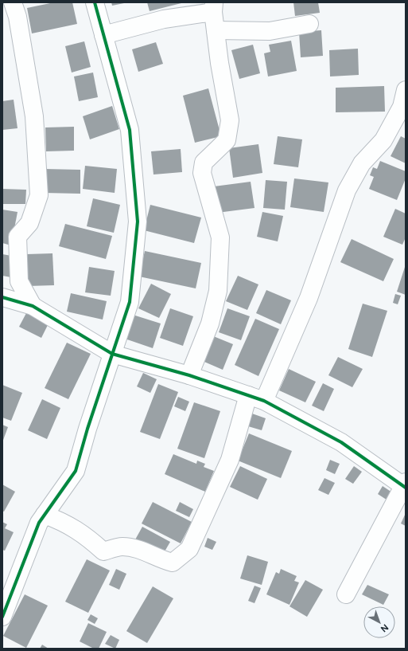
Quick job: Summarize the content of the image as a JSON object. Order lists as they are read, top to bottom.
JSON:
{
  "north": "bottom right"
}
